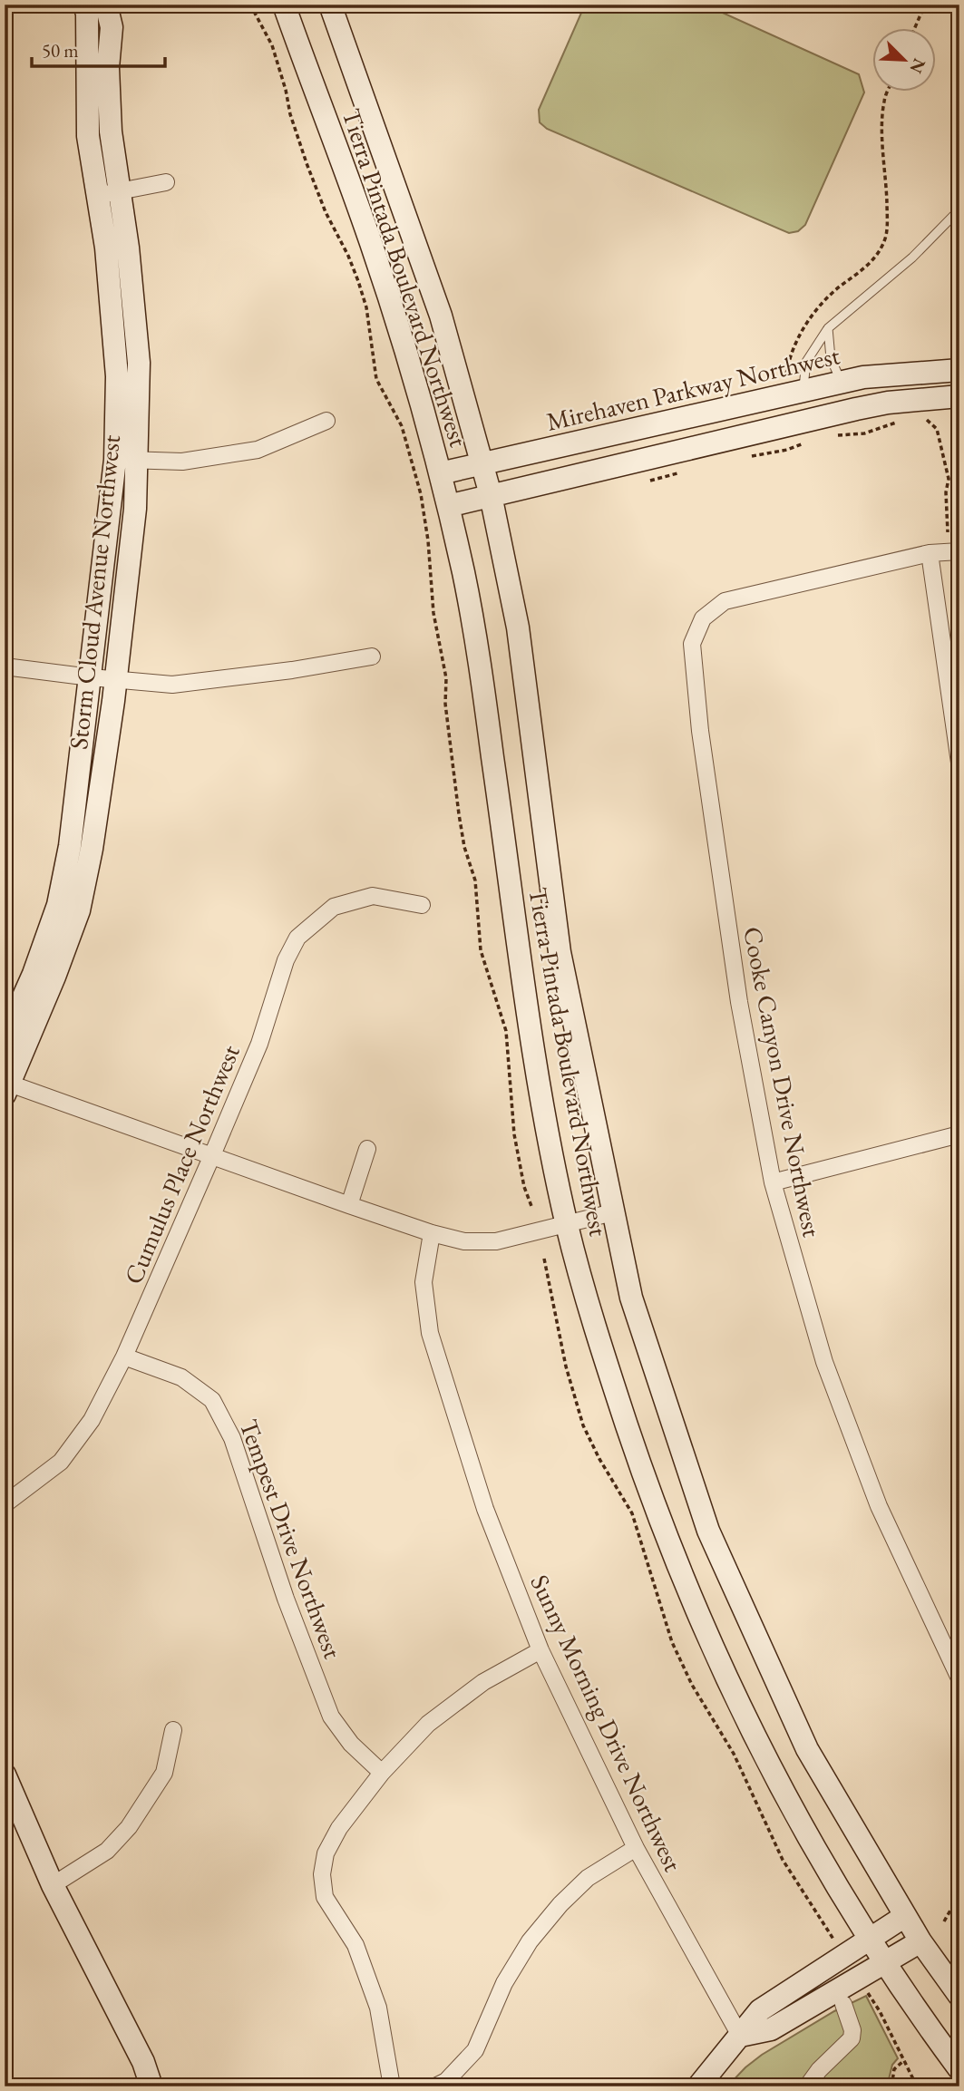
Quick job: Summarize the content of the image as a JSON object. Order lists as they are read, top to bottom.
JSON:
{
  "streets": {
    "main road": ["Tierra Pintada Boulevard Northwest", "Mirehaven Parkway Northwest", "Storm Cloud Avenue Northwest"],
    "street": [
      "Cooke Canyon Drive Northwest",
      "Cumulus Place Northwest",
      "Tempest Drive Northwest",
      "Sunny Morning Drive Northwest"
    ]
  },
  "crossings": [
    ["Tierra Pintada Boulevard Northwest", "Mirehaven Parkway Northwest"],
    ["Cumulus Place Northwest", "Tempest Drive Northwest"]
  ],
  "scale_bar": "50 m",
  "north": "bottom right"
}
